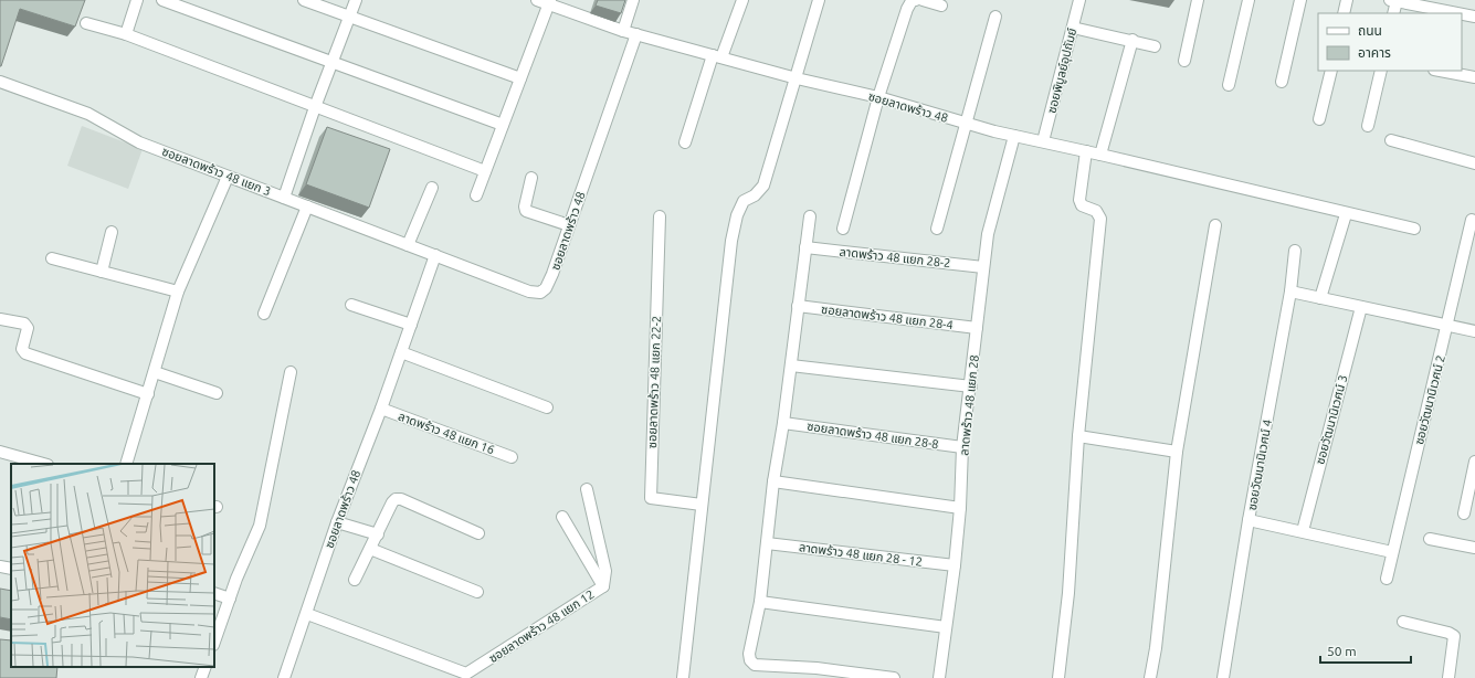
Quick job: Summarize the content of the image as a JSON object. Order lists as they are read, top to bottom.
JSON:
{
  "streets": {
    "street": [
      "ซอยพิบูลย์อุปถัมย์",
      "ซอยลาดพร้าว 48",
      "ซอยลาดพร้าว 48 แยก 3",
      "ลาดพร้าว 48 แยก 28-2",
      "ซอยลาดพร้าว 48 แยก 28-4",
      "ซอยลาดพร้าว 48 แยก 22-2",
      "ซอยวัฒนานิเวศน์ 2",
      "ลาดพร้าว 48 แยก 28",
      "ซอยวัฒนานิเวศน์ 3",
      "ลาดพร้าว 48 แยก 16",
      "ซอยลาดพร้าว 48 แยก 28-8",
      "ซอยวัฒนานิเวศน์ 4",
      "ลาดพร้าว 48 แยก 28 - 12",
      "ซอยลาดพร้าว 48 แยก 12"
    ]
  },
  "crossings": [
    ["ซอยพิบูลย์อุปถัมย์", "ซอยลาดพร้าว 48"],
    ["ซอยลาดพร้าว 48", "ซอยลาดพร้าว 48 แยก 3"],
    ["ซอยลาดพร้าว 48", "ลาดพร้าว 48 แยก 28"],
    ["ซอยลาดพร้าว 48", "ลาดพร้าว 48 แยก 16"],
    ["ซอยลาดพร้าว 48", "ซอยลาดพร้าว 48 แยก 12"],
    ["ลาดพร้าว 48 แยก 28-2", "ลาดพร้าว 48 แยก 28"],
    ["ซอยลาดพร้าว 48 แยก 28-4", "ลาดพร้าว 48 แยก 28"],
    ["ลาดพร้าว 48 แยก 28", "ซอยลาดพร้าว 48 แยก 28-8"],
    ["ลาดพร้าว 48 แยก 28", "ลาดพร้าว 48 แยก 28 - 12"]
  ],
  "legend": ["ถนน", "อาคาร"],
  "scale_bar": "50 m"
}
